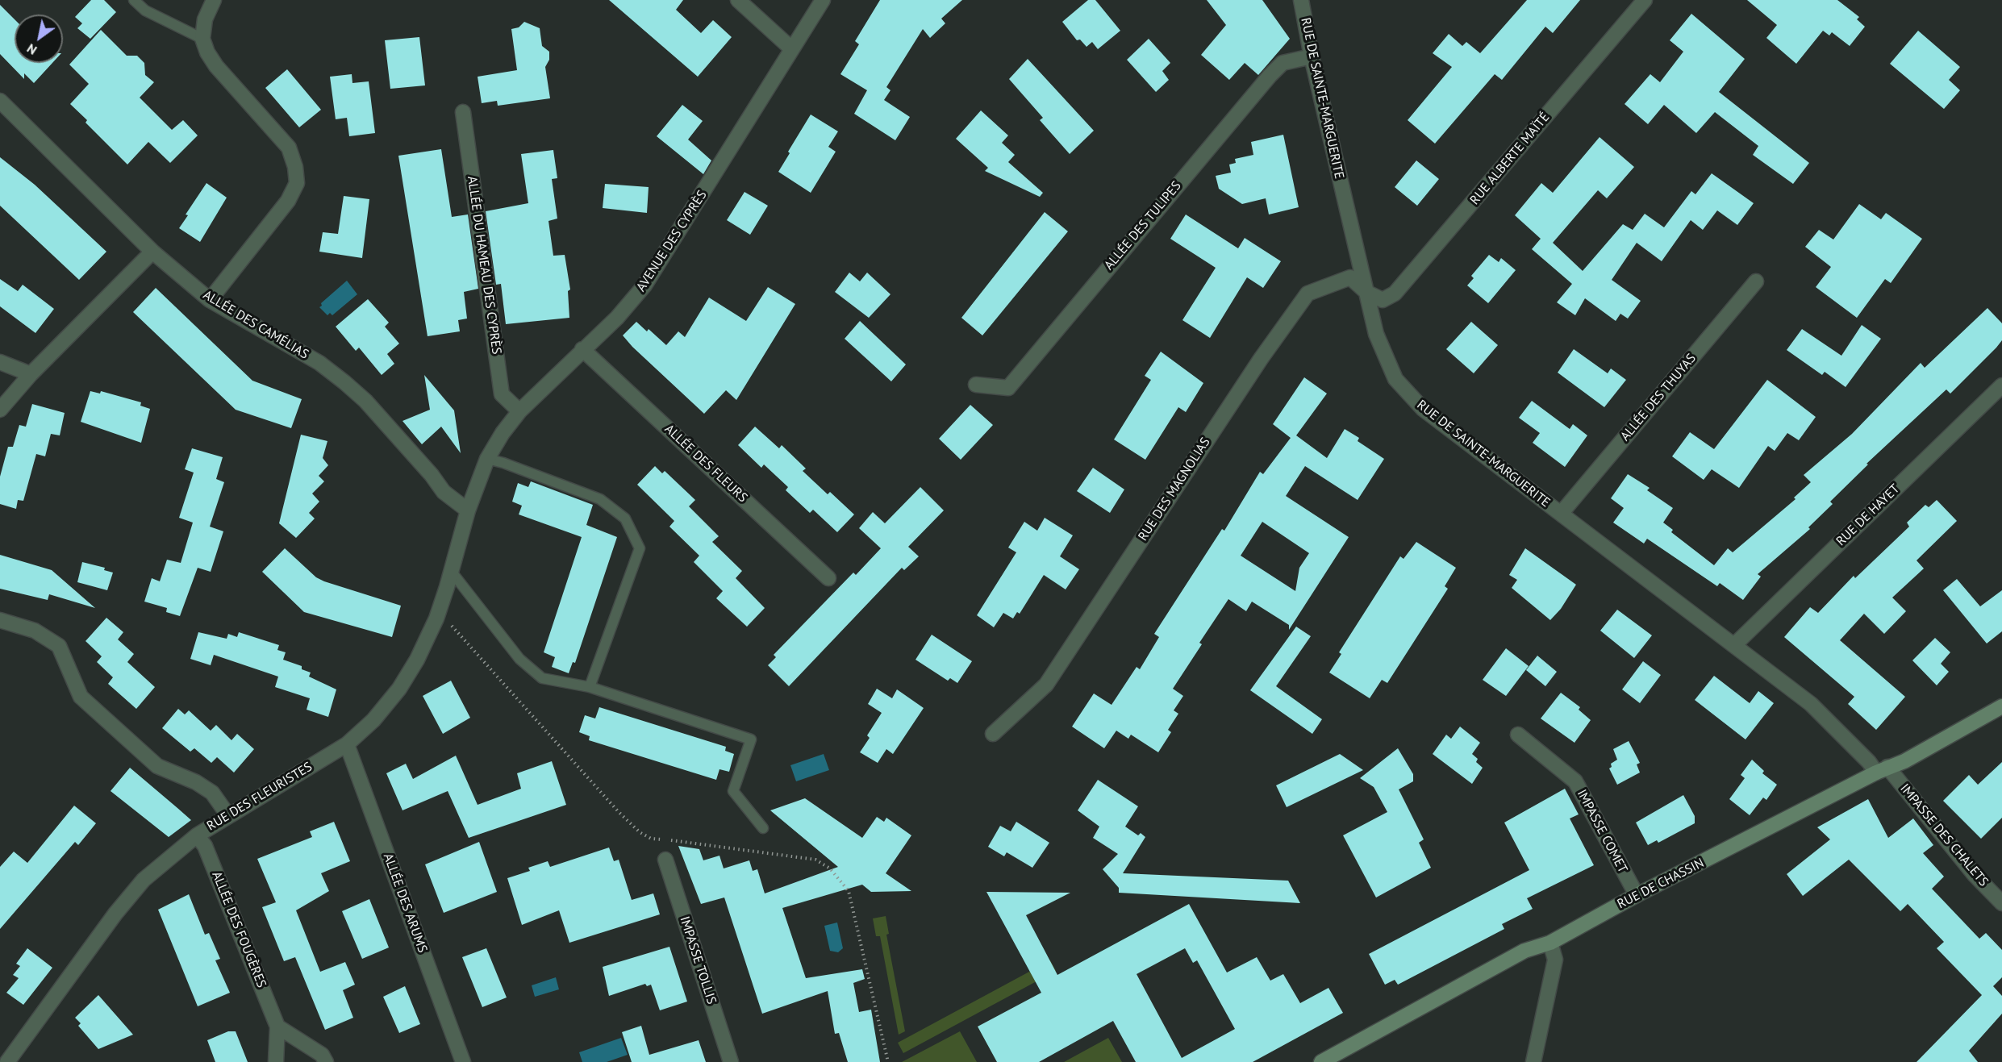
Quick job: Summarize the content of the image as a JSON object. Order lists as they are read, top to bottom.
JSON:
{
  "streets": {
    "street": [
      "RUE DE SAINTE-MARGUERITE",
      "RUE ALBERTE MAÏTÉ",
      "ALLÉE DES TULIPES",
      "AVENUE DES CYPRÈS",
      "ALLÉE DU HAMEAU DES CYPRÈS",
      "ALLÉE DES CAMÉLIAS",
      "ALLÉE DES THUYAS",
      "ALLÉE DES FLEURS",
      "RUE DES MAGNOLIAS",
      "RUE DE HAYET",
      "RUE DES FLEURISTES",
      "IMPASSE COMET",
      "IMPASSE DES CHALETS",
      "RUE DE CHASSIN",
      "ALLÉE DES ARUMS",
      "ALLÉE DES FOUGÈRES",
      "IMPASSE TOLLIS"
    ]
  },
  "crossings": [
    ["RUE DE SAINTE-MARGUERITE", "RUE ALBERTE MAÏTÉ"],
    ["RUE DE SAINTE-MARGUERITE", "ALLÉE DES TULIPES"],
    ["RUE DE SAINTE-MARGUERITE", "ALLÉE DES THUYAS"],
    ["RUE DE SAINTE-MARGUERITE", "RUE DES MAGNOLIAS"],
    ["RUE DE SAINTE-MARGUERITE", "RUE DE HAYET"],
    ["RUE DE SAINTE-MARGUERITE", "IMPASSE DES CHALETS"],
    ["RUE DE SAINTE-MARGUERITE", "RUE DE CHASSIN"],
    ["RUE ALBERTE MAÏTÉ", "RUE DES MAGNOLIAS"],
    ["AVENUE DES CYPRÈS", "ALLÉE DU HAMEAU DES CYPRÈS"],
    ["AVENUE DES CYPRÈS", "ALLÉE DES CAMÉLIAS"],
    ["AVENUE DES CYPRÈS", "ALLÉE DES FLEURS"],
    ["AVENUE DES CYPRÈS", "RUE DES FLEURISTES"],
    ["ALLÉE DES CAMÉLIAS", "RUE DES FLEURISTES"],
    ["RUE DES FLEURISTES", "ALLÉE DES ARUMS"],
    ["RUE DES FLEURISTES", "ALLÉE DES FOUGÈRES"],
    ["IMPASSE COMET", "RUE DE CHASSIN"],
    ["IMPASSE DES CHALETS", "RUE DE CHASSIN"]
  ],
  "north": "bottom left"
}
